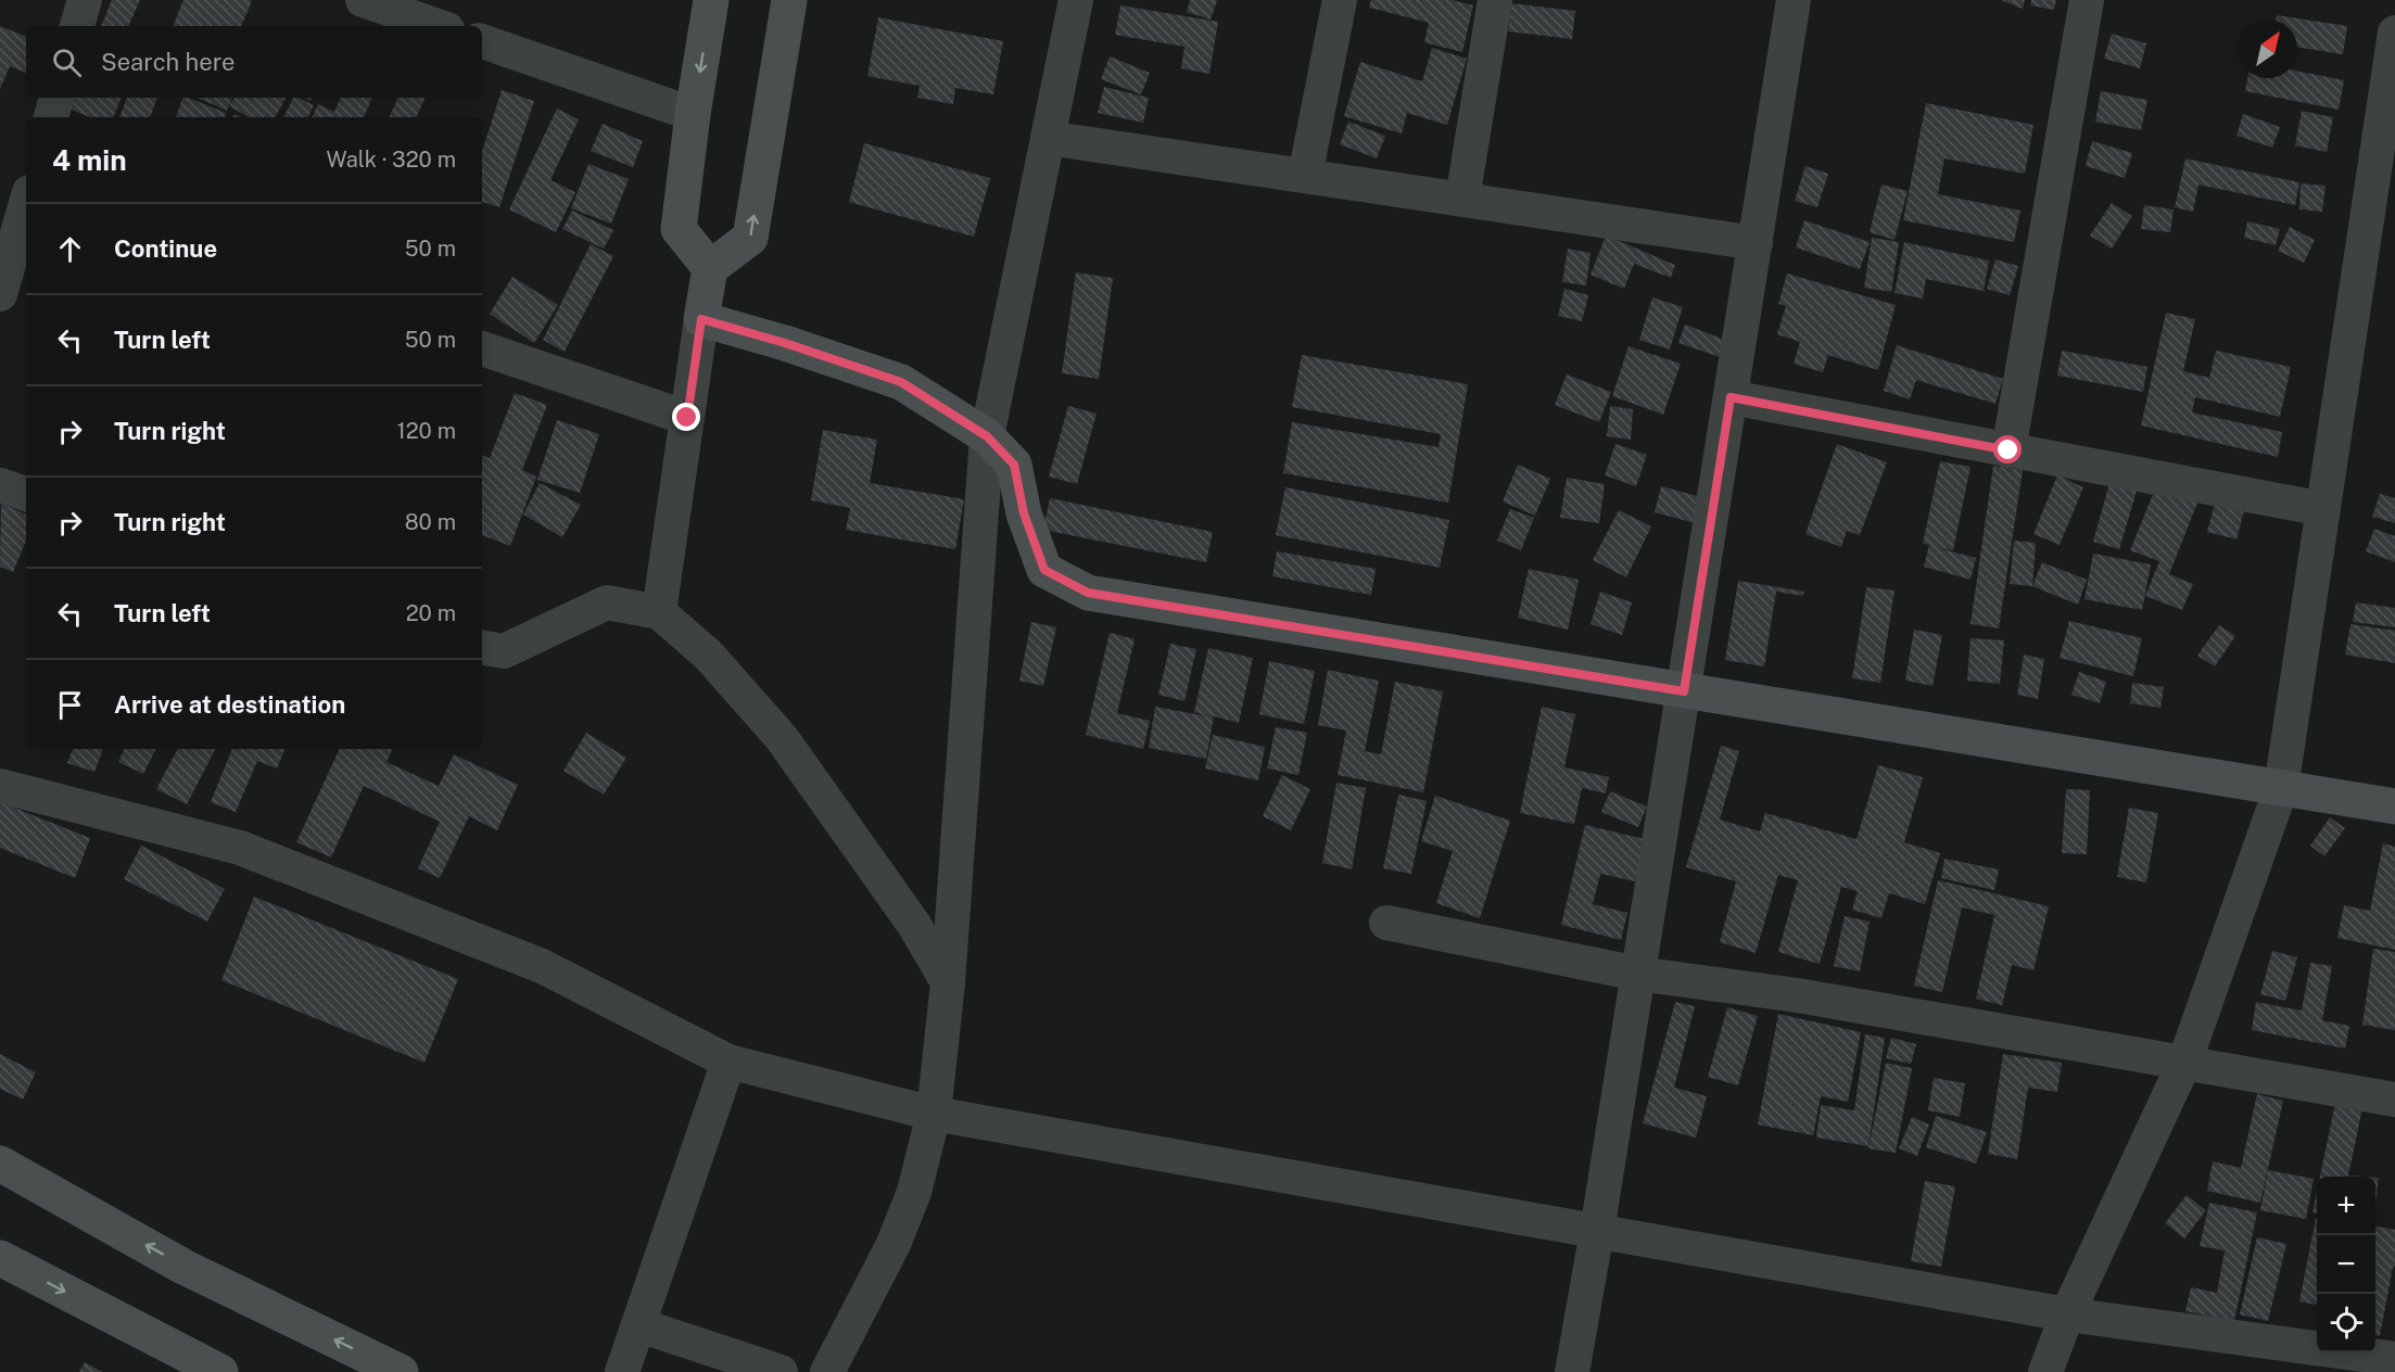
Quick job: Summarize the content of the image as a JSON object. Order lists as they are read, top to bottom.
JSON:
{
  "north": "top right",
  "page": {
    "search": "Search here",
    "heading": ["4 min", "Walk · 320 m"],
    "list": [
      ["Continue", "50 m"],
      ["Turn left", "50 m"],
      ["Turn right", "120 m"],
      ["Turn right", "80 m"],
      ["Turn left", "20 m"],
      "Arrive at destination"
    ],
    "map_buttons": ["+", "−"]
  }
}
